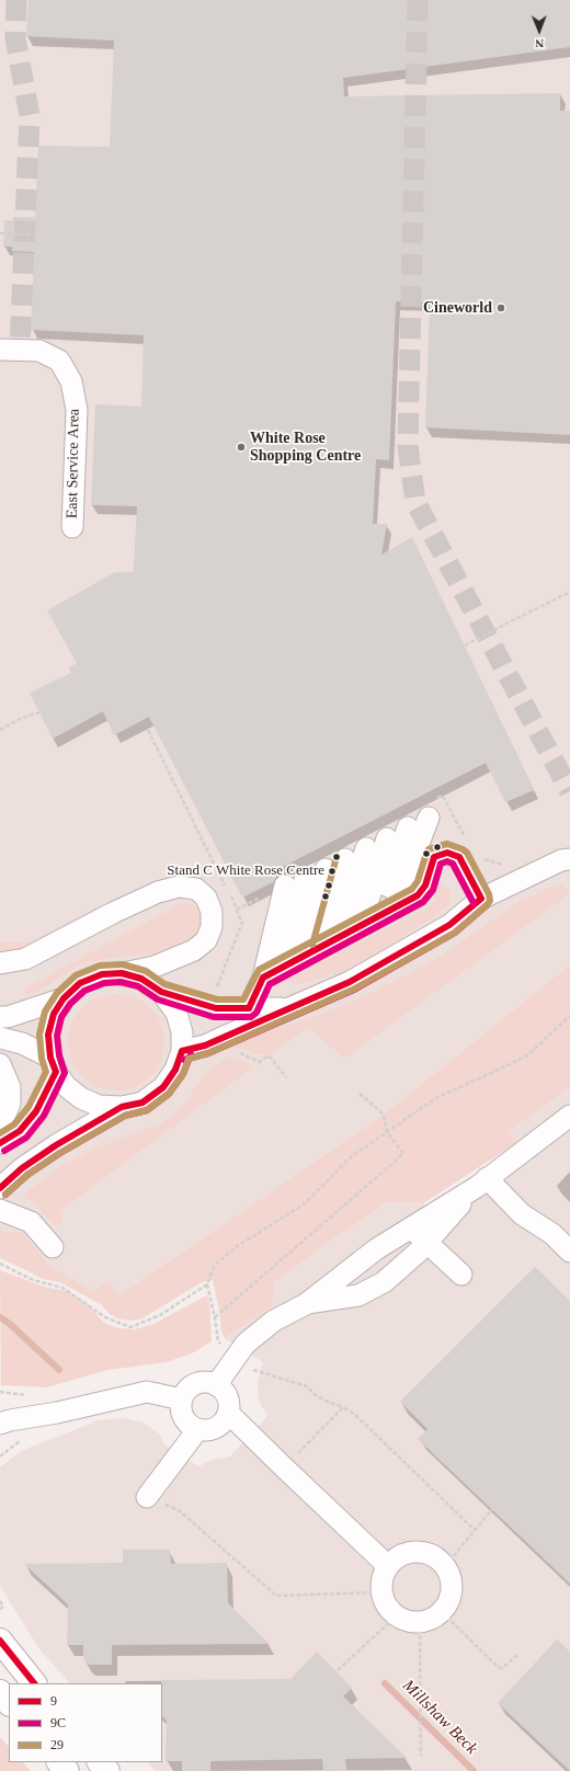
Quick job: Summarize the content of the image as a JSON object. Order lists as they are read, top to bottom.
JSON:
{
  "streets": {
    "street": ["East Service Area"]
  },
  "water": ["Millshaw Beck"],
  "places": ["Cineworld", "White Rose Shopping Centre", "Stand C White Rose Centre"],
  "lines": ["transit line 29", "transit line 9", "transit line 9C"],
  "legend": ["9", "9C", "29"],
  "north": "bottom"
}
